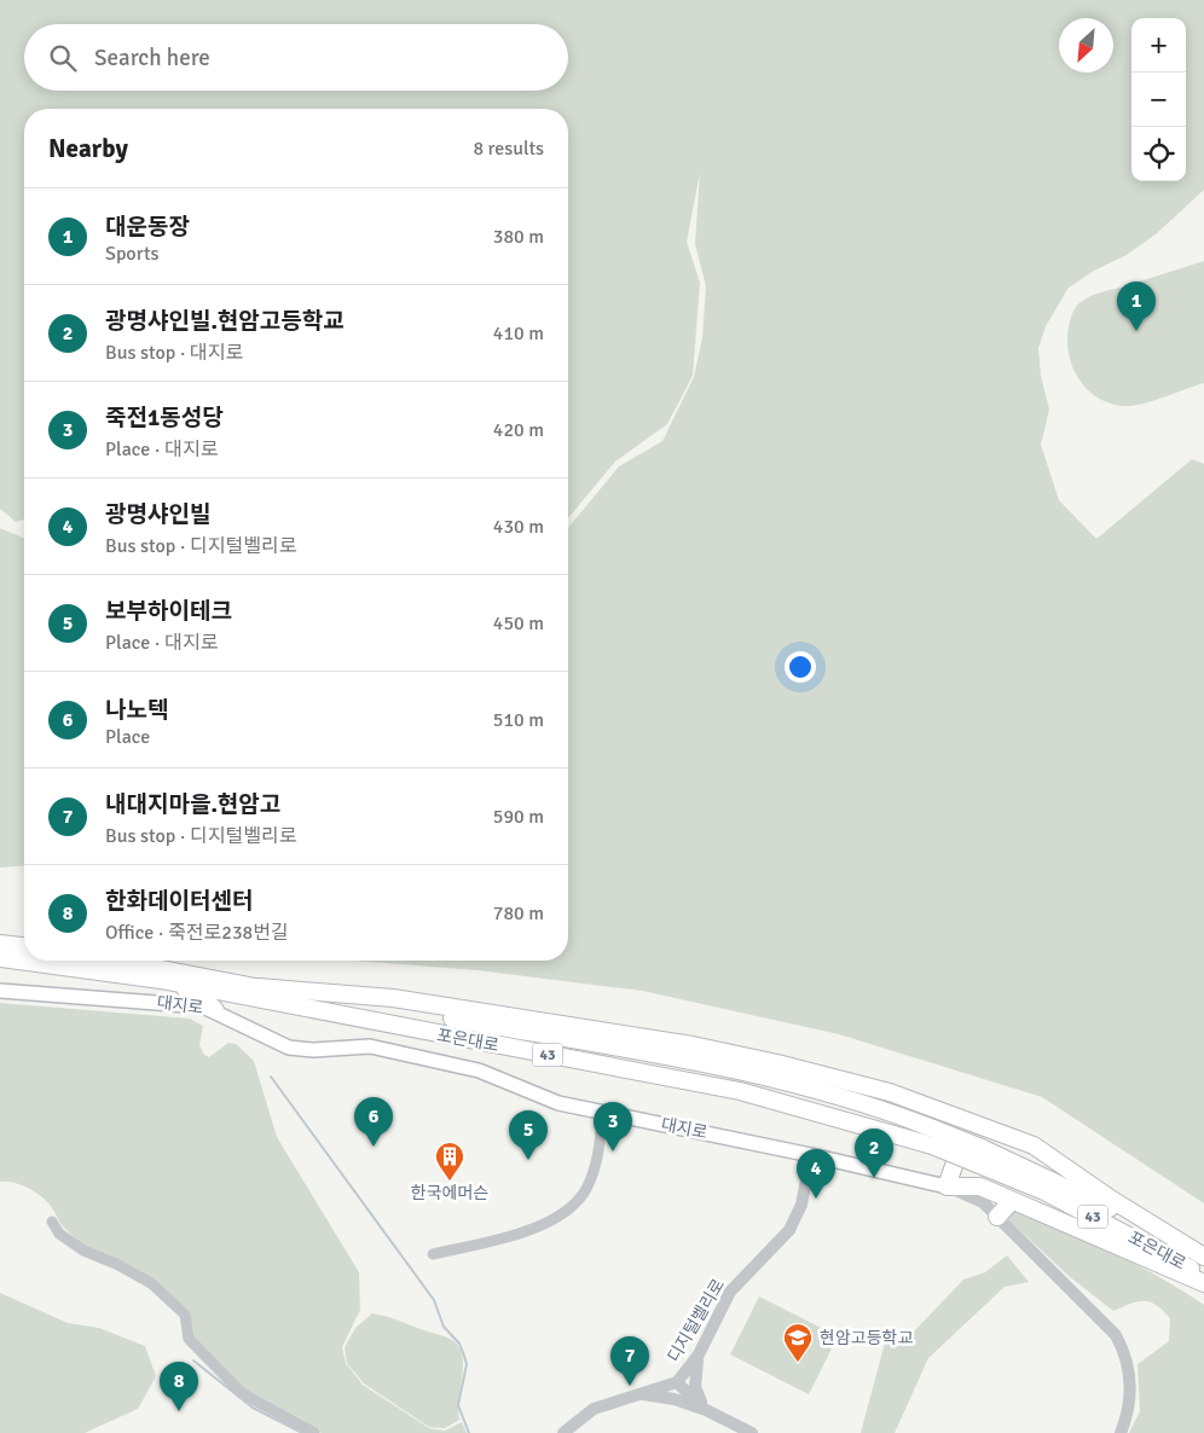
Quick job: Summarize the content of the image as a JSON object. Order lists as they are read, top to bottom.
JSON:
{
  "streets": {
    "highway": ["포은대로", "43"],
    "main road": ["대지로"],
    "street": ["디지털벨리로"]
  },
  "crossings": [
    ["대지로", "디지털벨리로"],
    ["포은대로", "43"]
  ],
  "places": {
    "building": ["한국에머슨"],
    "school or university": ["현암고등학교"]
  },
  "north": "bottom left",
  "page": {
    "map_buttons": ["+", "−"],
    "search": "Search here",
    "heading": ["Nearby", "8 results"],
    "list": [
      {
        "mark": "1",
        "name": "대운동장",
        "note": "Sports",
        "value": "380 m"
      },
      {
        "mark": "2",
        "name": "광명샤인빌.현암고등학교",
        "note": "Bus stop · 대지로",
        "value": "410 m"
      },
      {
        "mark": "3",
        "name": "죽전1동성당",
        "note": "Place · 대지로",
        "value": "420 m"
      },
      {
        "mark": "4",
        "name": "광명샤인빌",
        "note": "Bus stop · 디지털벨리로",
        "value": "430 m"
      },
      {
        "mark": "5",
        "name": "보부하이테크",
        "note": "Place · 대지로",
        "value": "450 m"
      },
      {
        "mark": "6",
        "name": "나노텍",
        "note": "Place",
        "value": "510 m"
      },
      {
        "mark": "7",
        "name": "내대지마을.현암고",
        "note": "Bus stop · 디지털벨리로",
        "value": "590 m"
      },
      {
        "mark": "8",
        "name": "한화데이터센터",
        "note": "Office · 죽전로238번길",
        "value": "780 m"
      }
    ],
    "pins": [
      "1",
      "6",
      "3",
      "5",
      "2",
      "4",
      "7",
      "8"
    ]
  }
}
